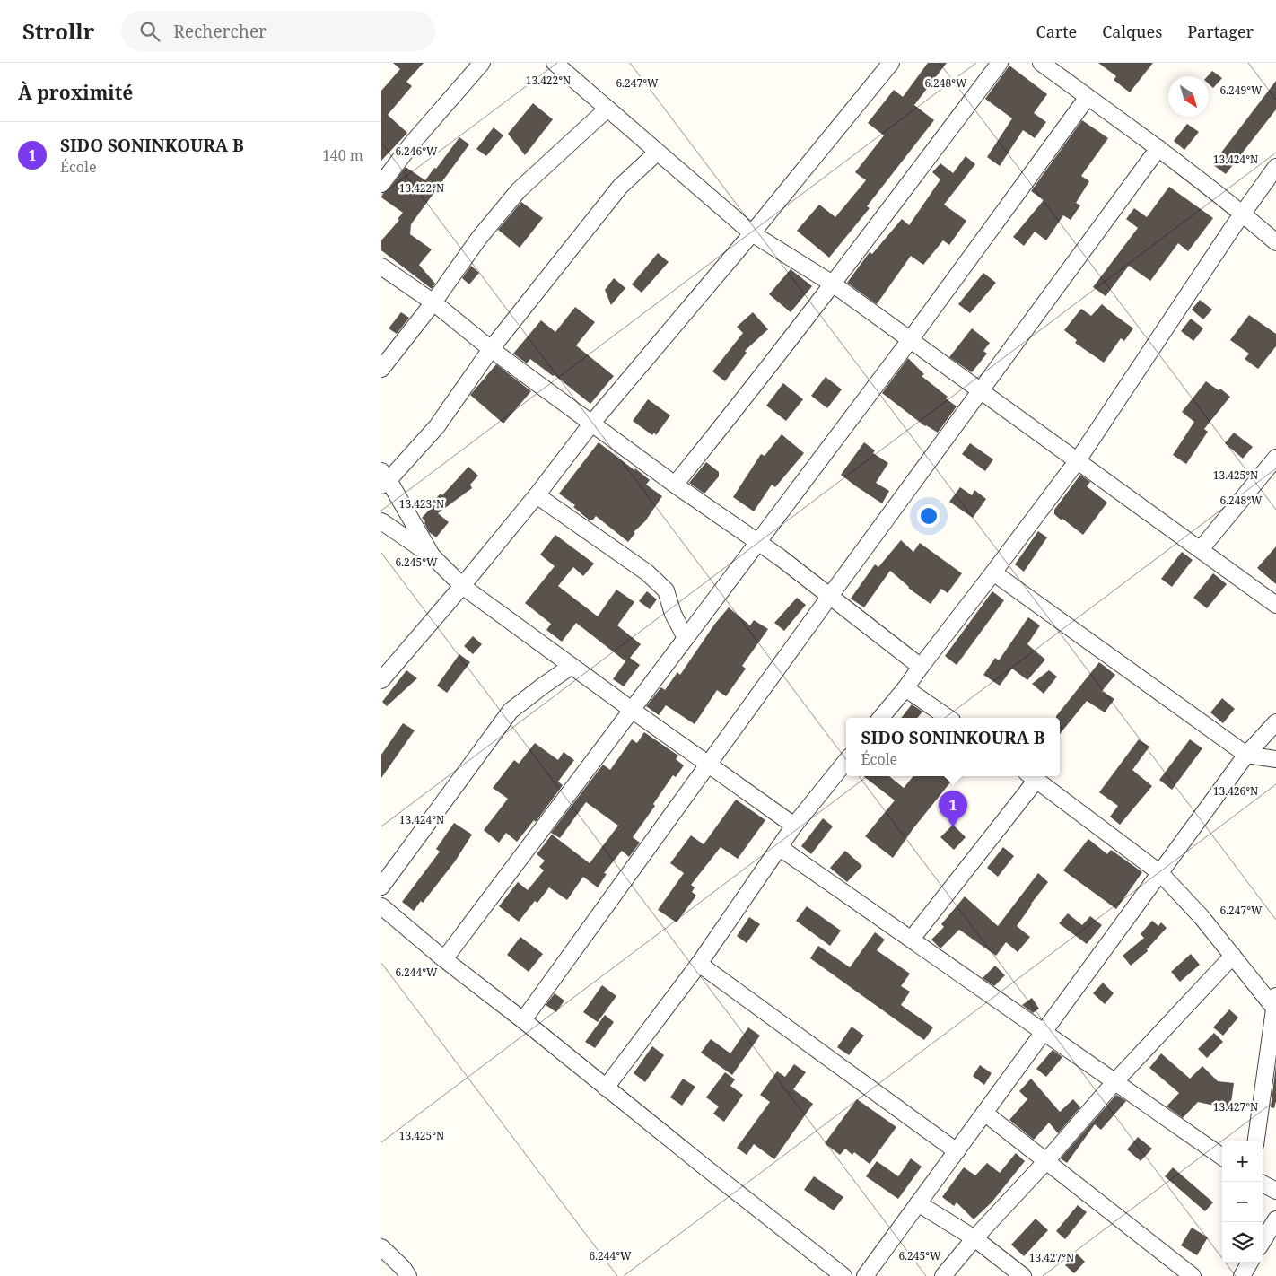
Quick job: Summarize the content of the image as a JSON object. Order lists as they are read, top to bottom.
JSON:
{
  "north": "bottom right",
  "page": {
    "header": "Strollr",
    "search": "Rechercher",
    "nav": ["Carte", "Calques", "Partager"],
    "heading": "À proximité",
    "list": [
      {
        "mark": "1",
        "name": "SIDO SONINKOURA B",
        "note": "École",
        "value": "140 m"
      }
    ],
    "popup": ["SIDO SONINKOURA B", "École"],
    "pins": "1",
    "map_buttons": ["+", "−"]
  },
  "coordinates": [
    "13.422°N",
    "6.247°W",
    "6.248°W",
    "6.249°W",
    "6.246°W",
    "13.424°N",
    "13.425°N",
    "13.423°N",
    "6.245°W",
    "13.426°N",
    "6.244°W",
    "13.427°N"
  ]
}
